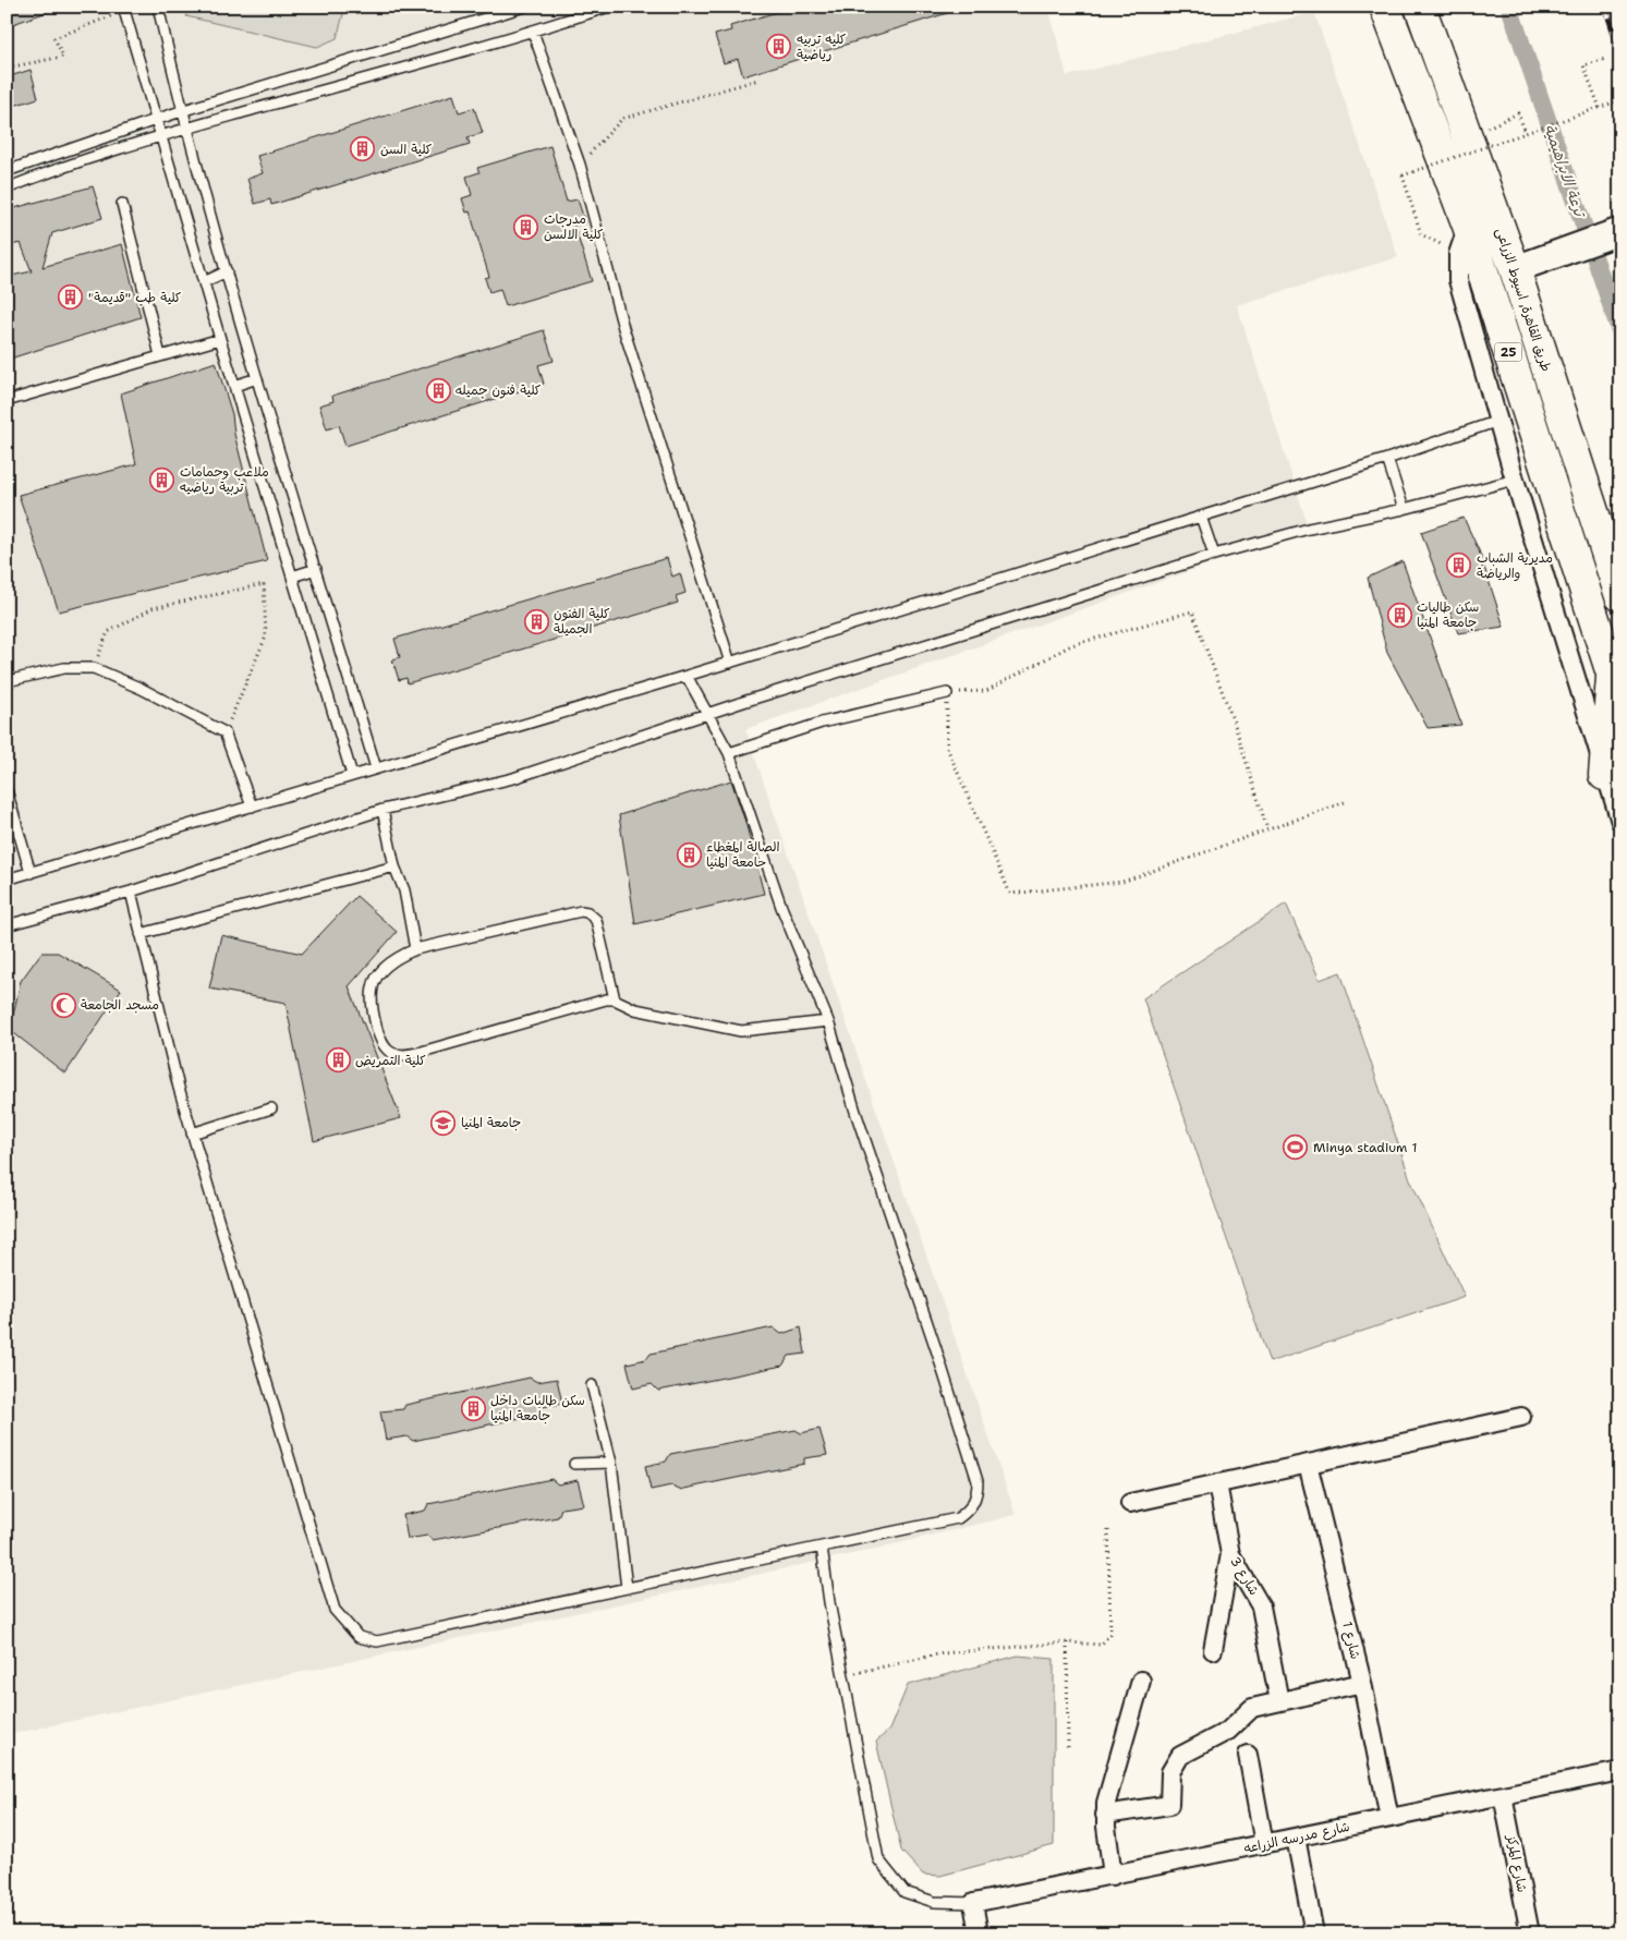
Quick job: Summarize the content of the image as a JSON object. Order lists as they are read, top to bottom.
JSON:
{
  "streets": {
    "highway": ["طريق القاهرة, اسيوط الزراعى", "25"],
    "street": [
      "شارع 3",
      "شارع 1",
      "شارع مدرسه الزراعه",
      "شارع المركز"
    ]
  },
  "crossings": [
    ["شارع 1", "شارع مدرسه الزراعه"],
    ["شارع مدرسه الزراعه", "شارع المركز"]
  ],
  "water": ["ترعة الابراهيمية"],
  "places": {
    "building": [
      "كليه تربيه رياضية",
      "كلية السن",
      "مدرجات كلية الالسن",
      "\"كلية طب \"قديمة",
      "كلية فنون جميله",
      "ملاعب وحمامات تربية رياضيه",
      "مديرية الشباب والرياضة",
      "سكن طاليات جامعة المنيا",
      "كلية الفنون الجميلة",
      "الصالة المغطاء حامعة المنيا",
      "كلية التمريض",
      "سكن طالبات داخل جامعة المنيا"
    ],
    "mosque": ["مسجد الجامعة"],
    "school or university": ["جامعة المنيا"],
    "sports": ["Minya stadium 1"]
  }
}
